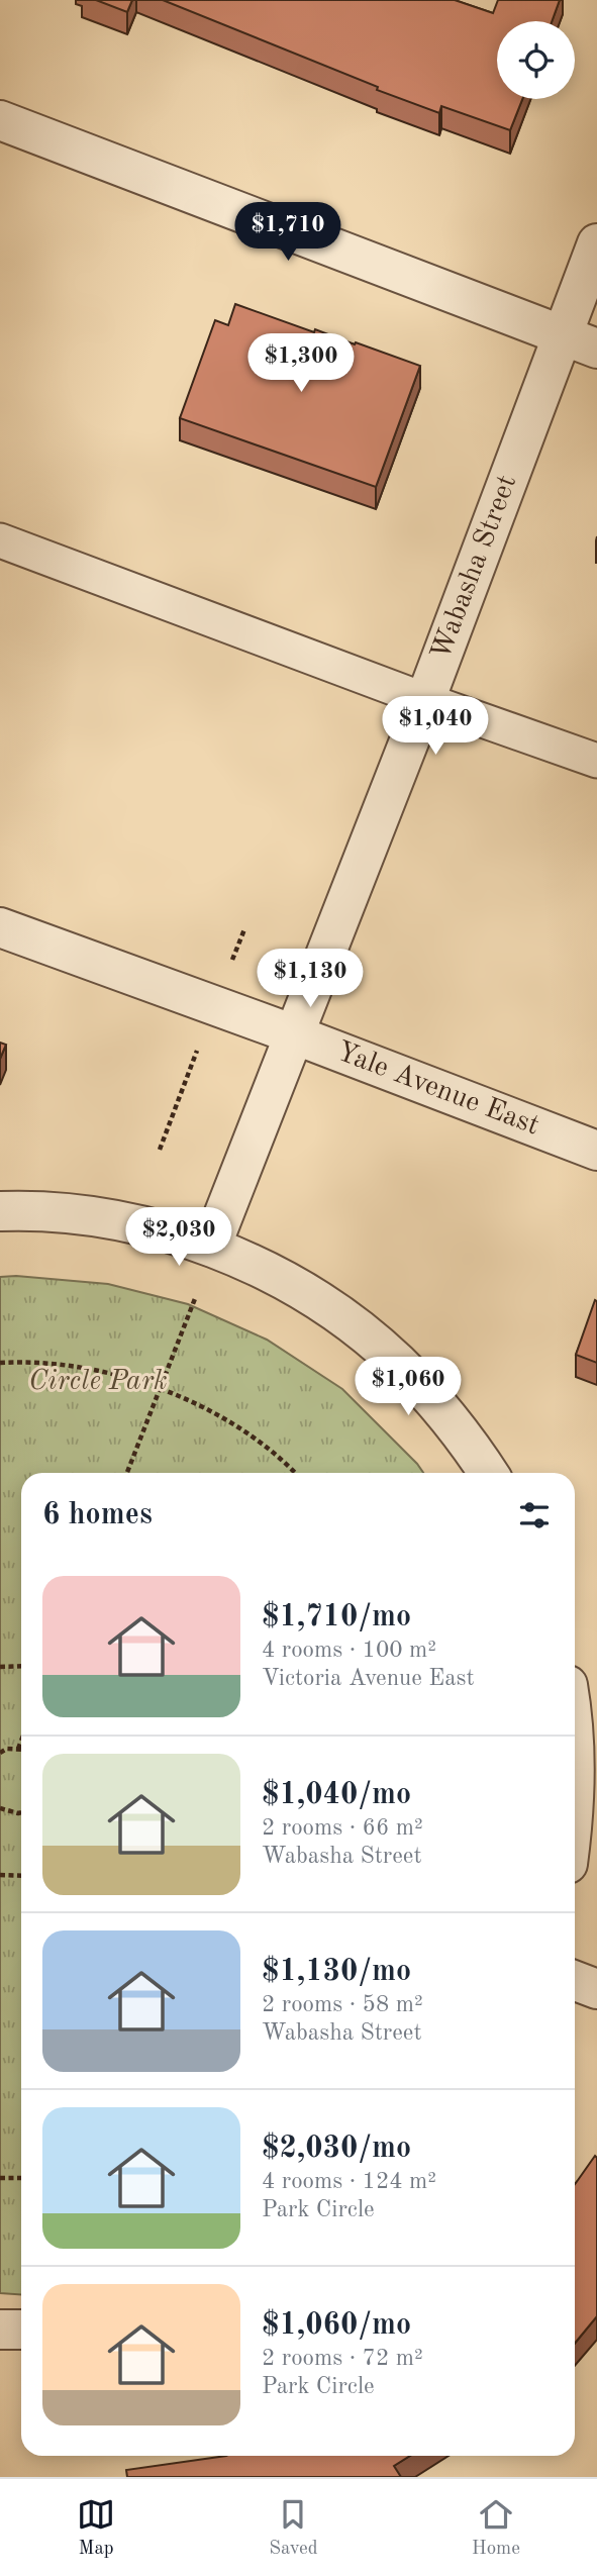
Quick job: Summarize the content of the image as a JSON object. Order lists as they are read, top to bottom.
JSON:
{
  "streets": {
    "street": ["Wabasha Street", "Yale Avenue East"]
  },
  "crossings": [
    ["Wabasha Street", "Yale Avenue East"]
  ],
  "parks": ["Circle Park"],
  "page": {
    "price": [
      "$1,710",
      "$1,300",
      "$1,040",
      "$1,130",
      "$2,030",
      "$1,060"
    ],
    "heading": "6 homes",
    "list": [
      {
        "name": "$1,710/mo",
        "note": "4 rooms · 100 m² · Victoria Avenue East"
      },
      {
        "name": "$1,040/mo",
        "note": "2 rooms · 66 m² · Wabasha Street"
      },
      {
        "name": "$1,130/mo",
        "note": "2 rooms · 58 m² · Wabasha Street"
      },
      {
        "name": "$2,030/mo",
        "note": "4 rooms · 124 m² · Park Circle"
      },
      {
        "name": "$1,060/mo",
        "note": "2 rooms · 72 m² · Park Circle"
      }
    ],
    "tabs": ["Map", "Saved", "Home"]
  }
}
